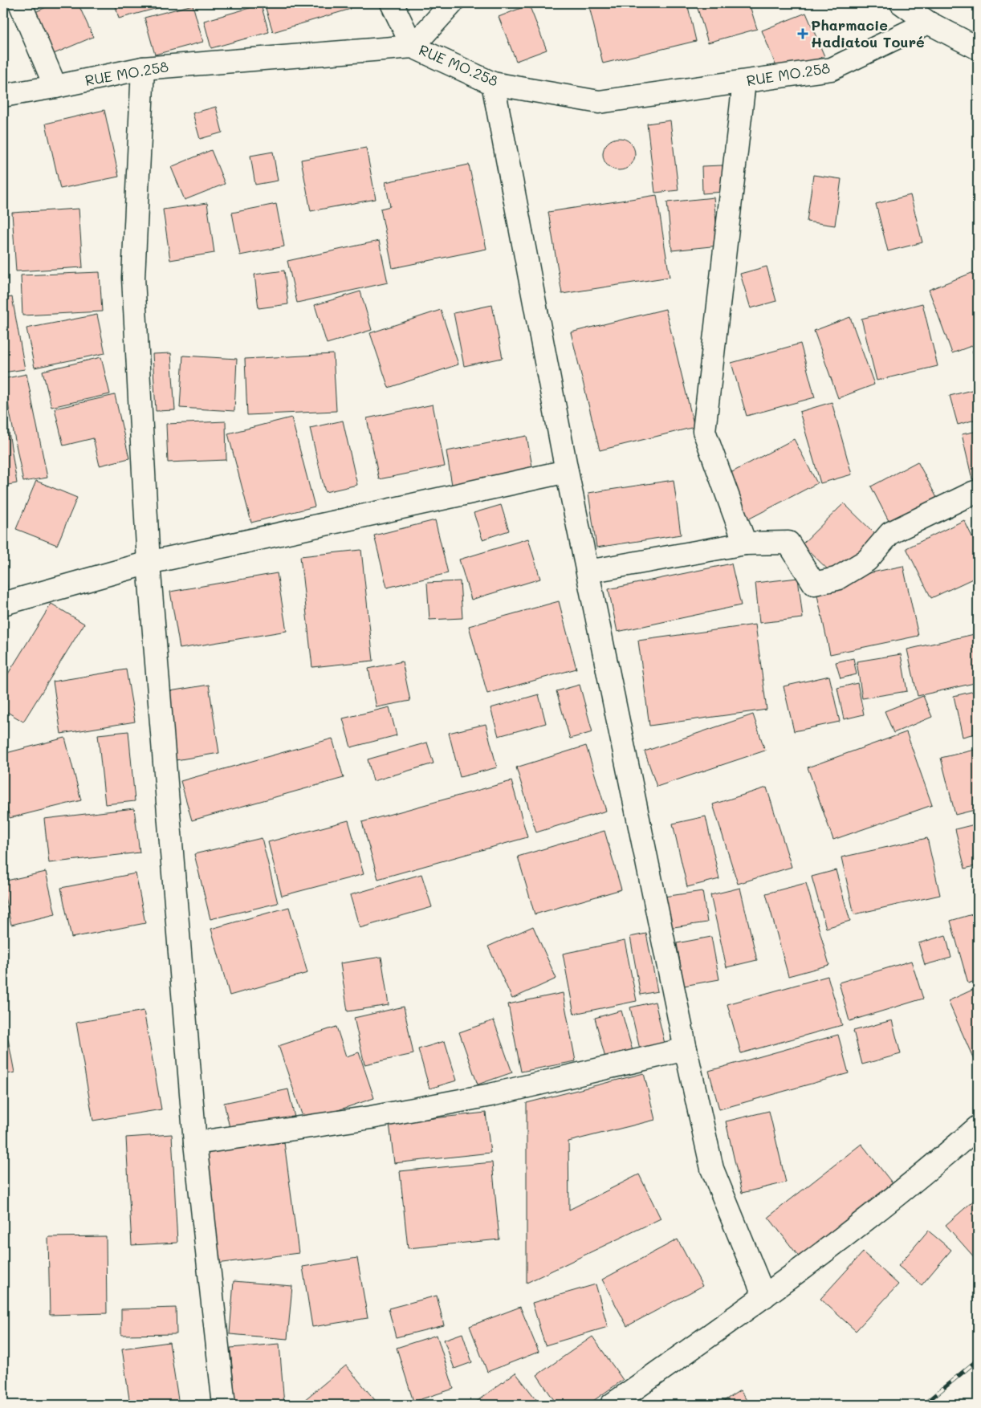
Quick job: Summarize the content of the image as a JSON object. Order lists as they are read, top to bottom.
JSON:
{
  "streets": {
    "street": ["RUE MO.258"]
  },
  "places": {
    "health": ["Pharmacie Hadiatou Touré"]
  }
}
